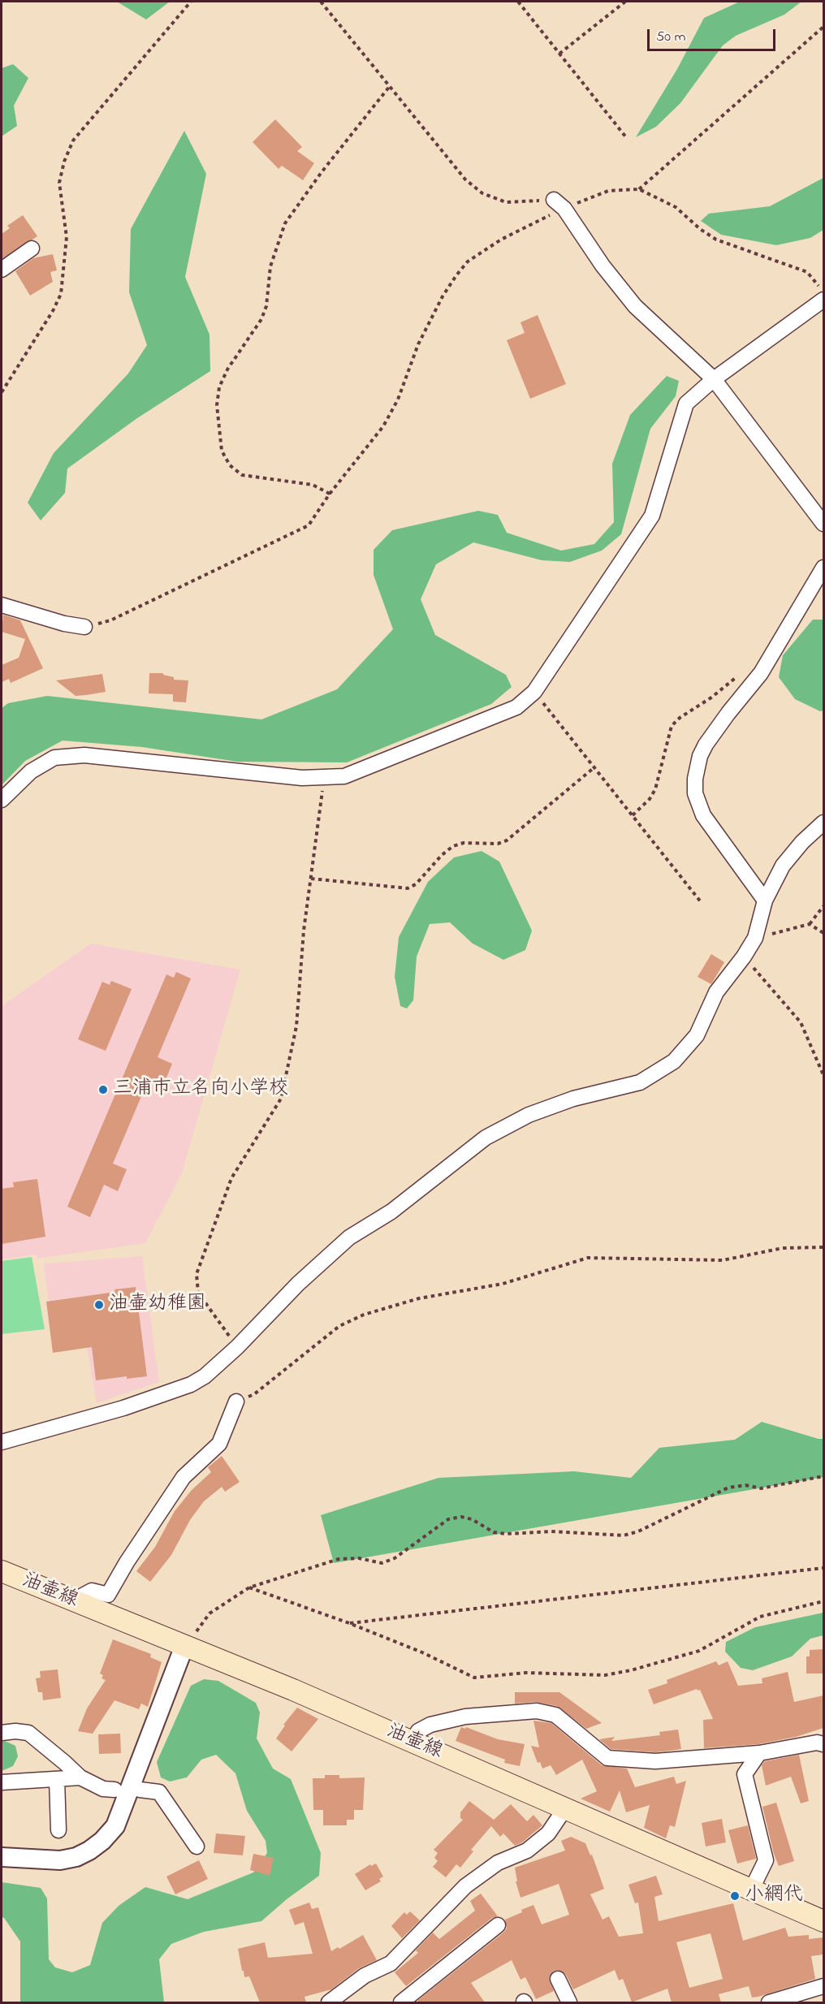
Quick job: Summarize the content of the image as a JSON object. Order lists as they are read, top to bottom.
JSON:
{
  "streets": {
    "main road": ["油壷線"]
  },
  "places": ["三浦市立名向小学校", "油壷幼稚園", "小網代"],
  "scale_bar": "50 m"
}
